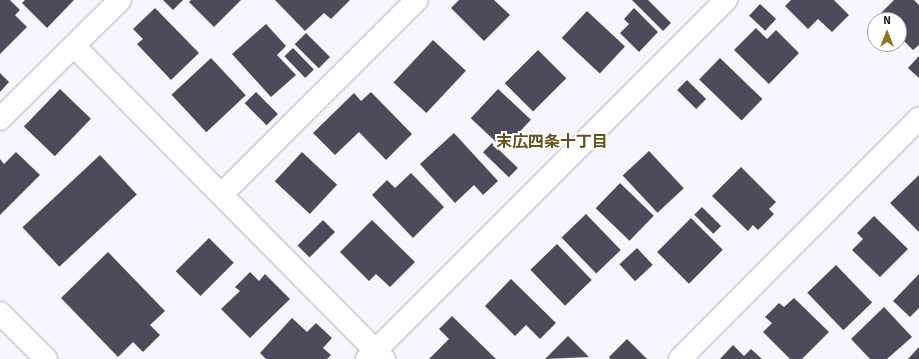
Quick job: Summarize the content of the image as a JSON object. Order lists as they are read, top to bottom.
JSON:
{
  "districts": ["末広四条十丁目"],
  "north": "top"
}
